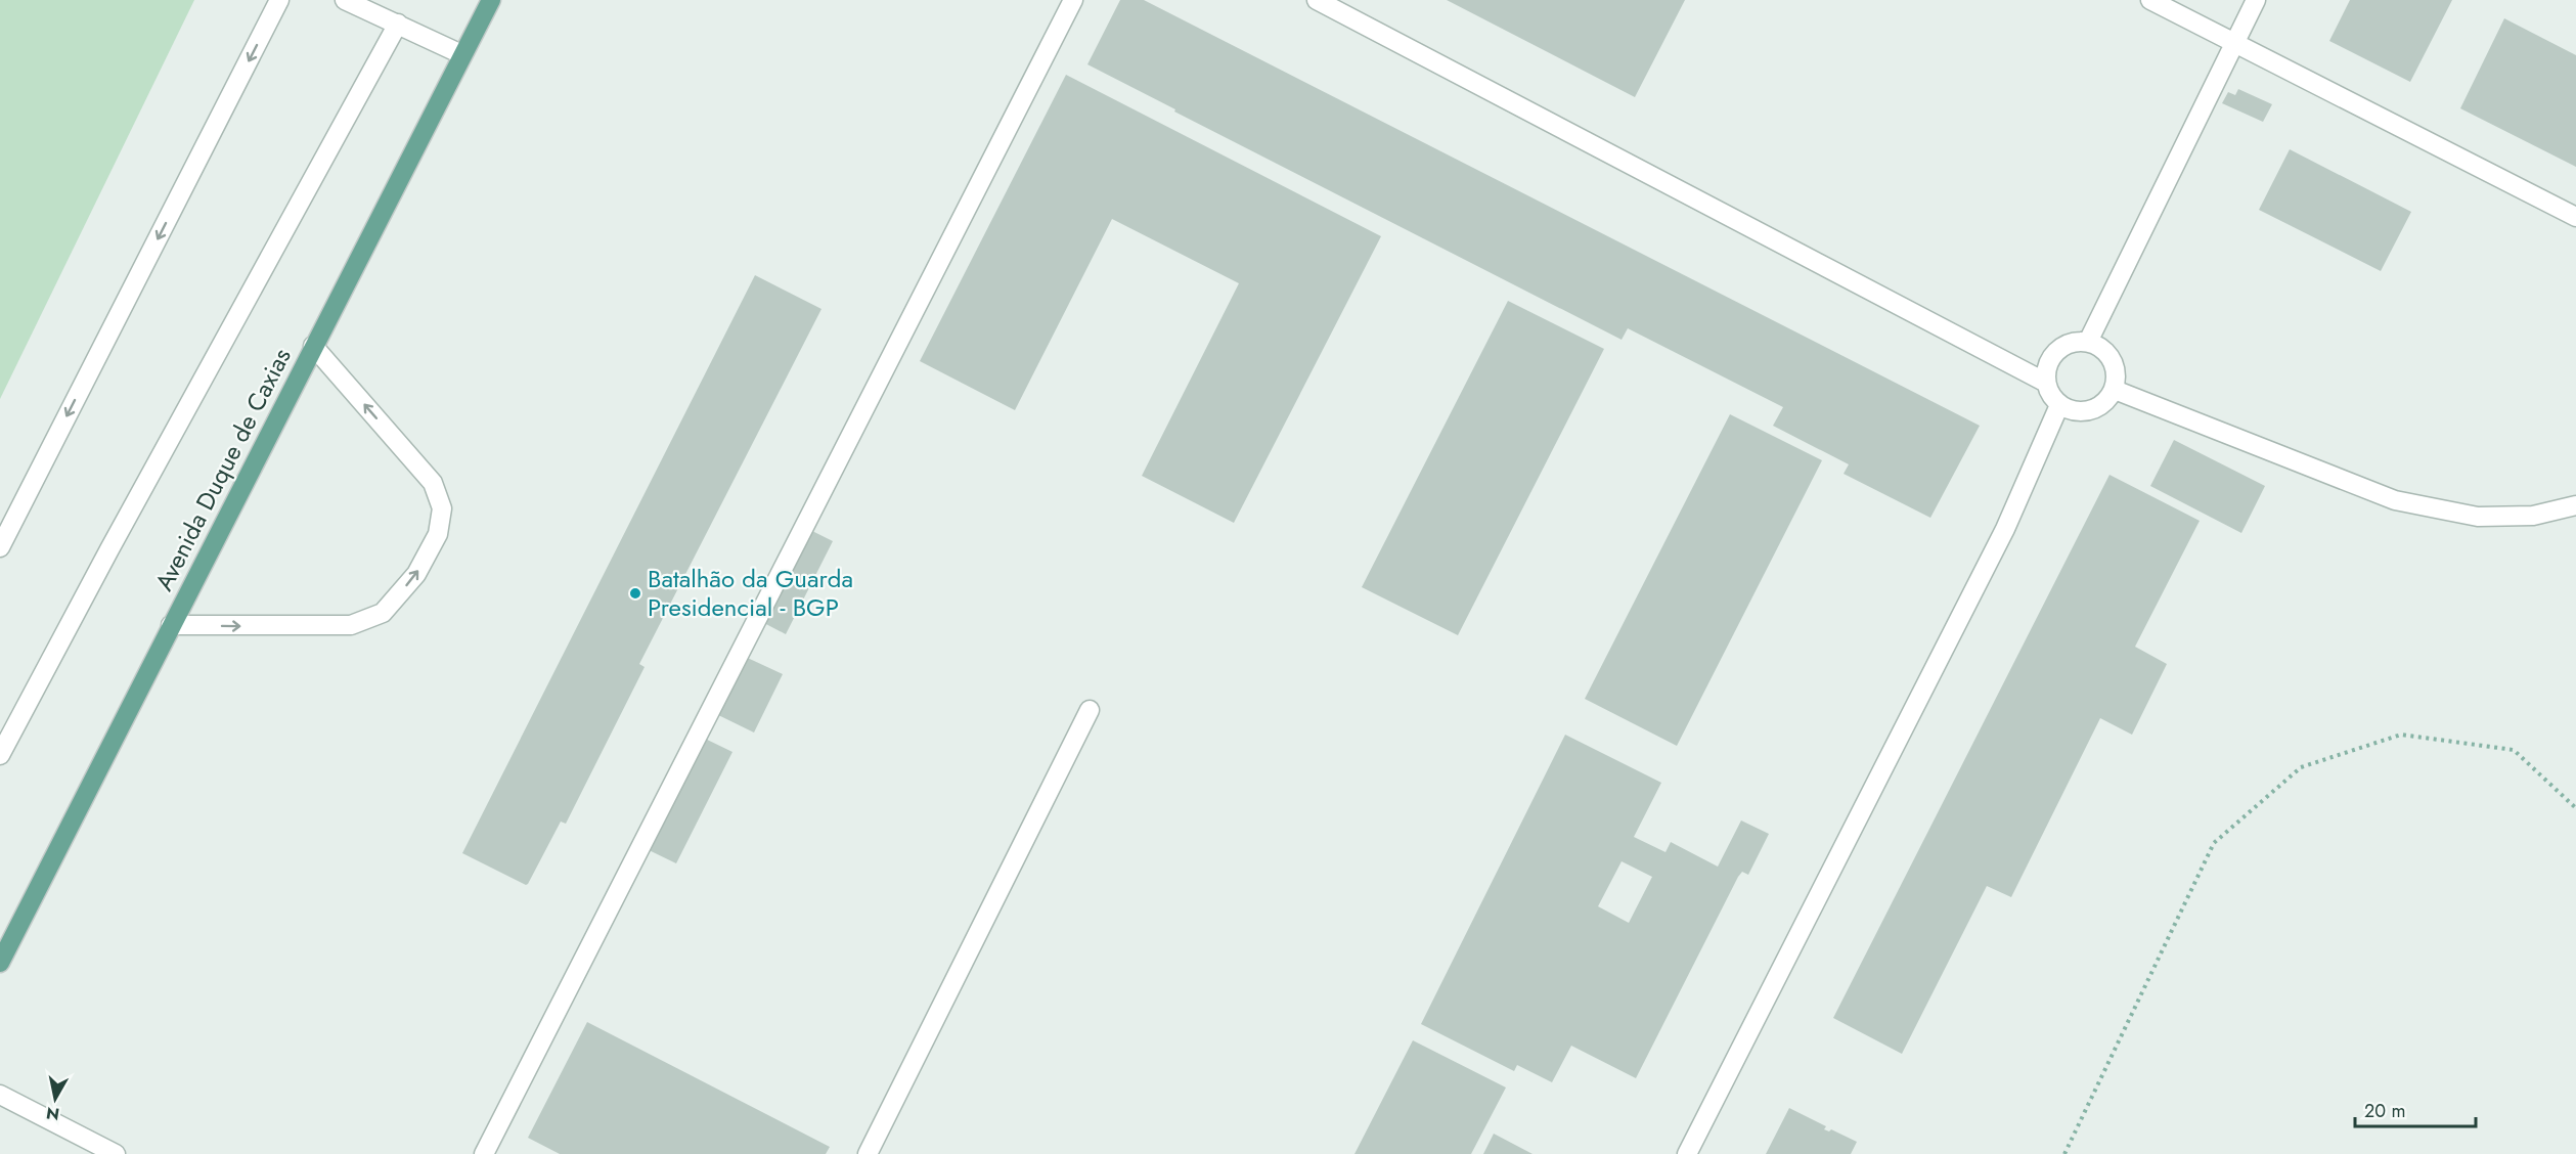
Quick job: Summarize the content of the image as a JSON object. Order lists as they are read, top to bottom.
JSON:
{
  "streets": {
    "main road": ["Avenida Duque de Caxias"]
  },
  "places": ["Batalhão da Guarda Presidencial - BGP"],
  "scale_bar": "20 m",
  "north": "bottom"
}
